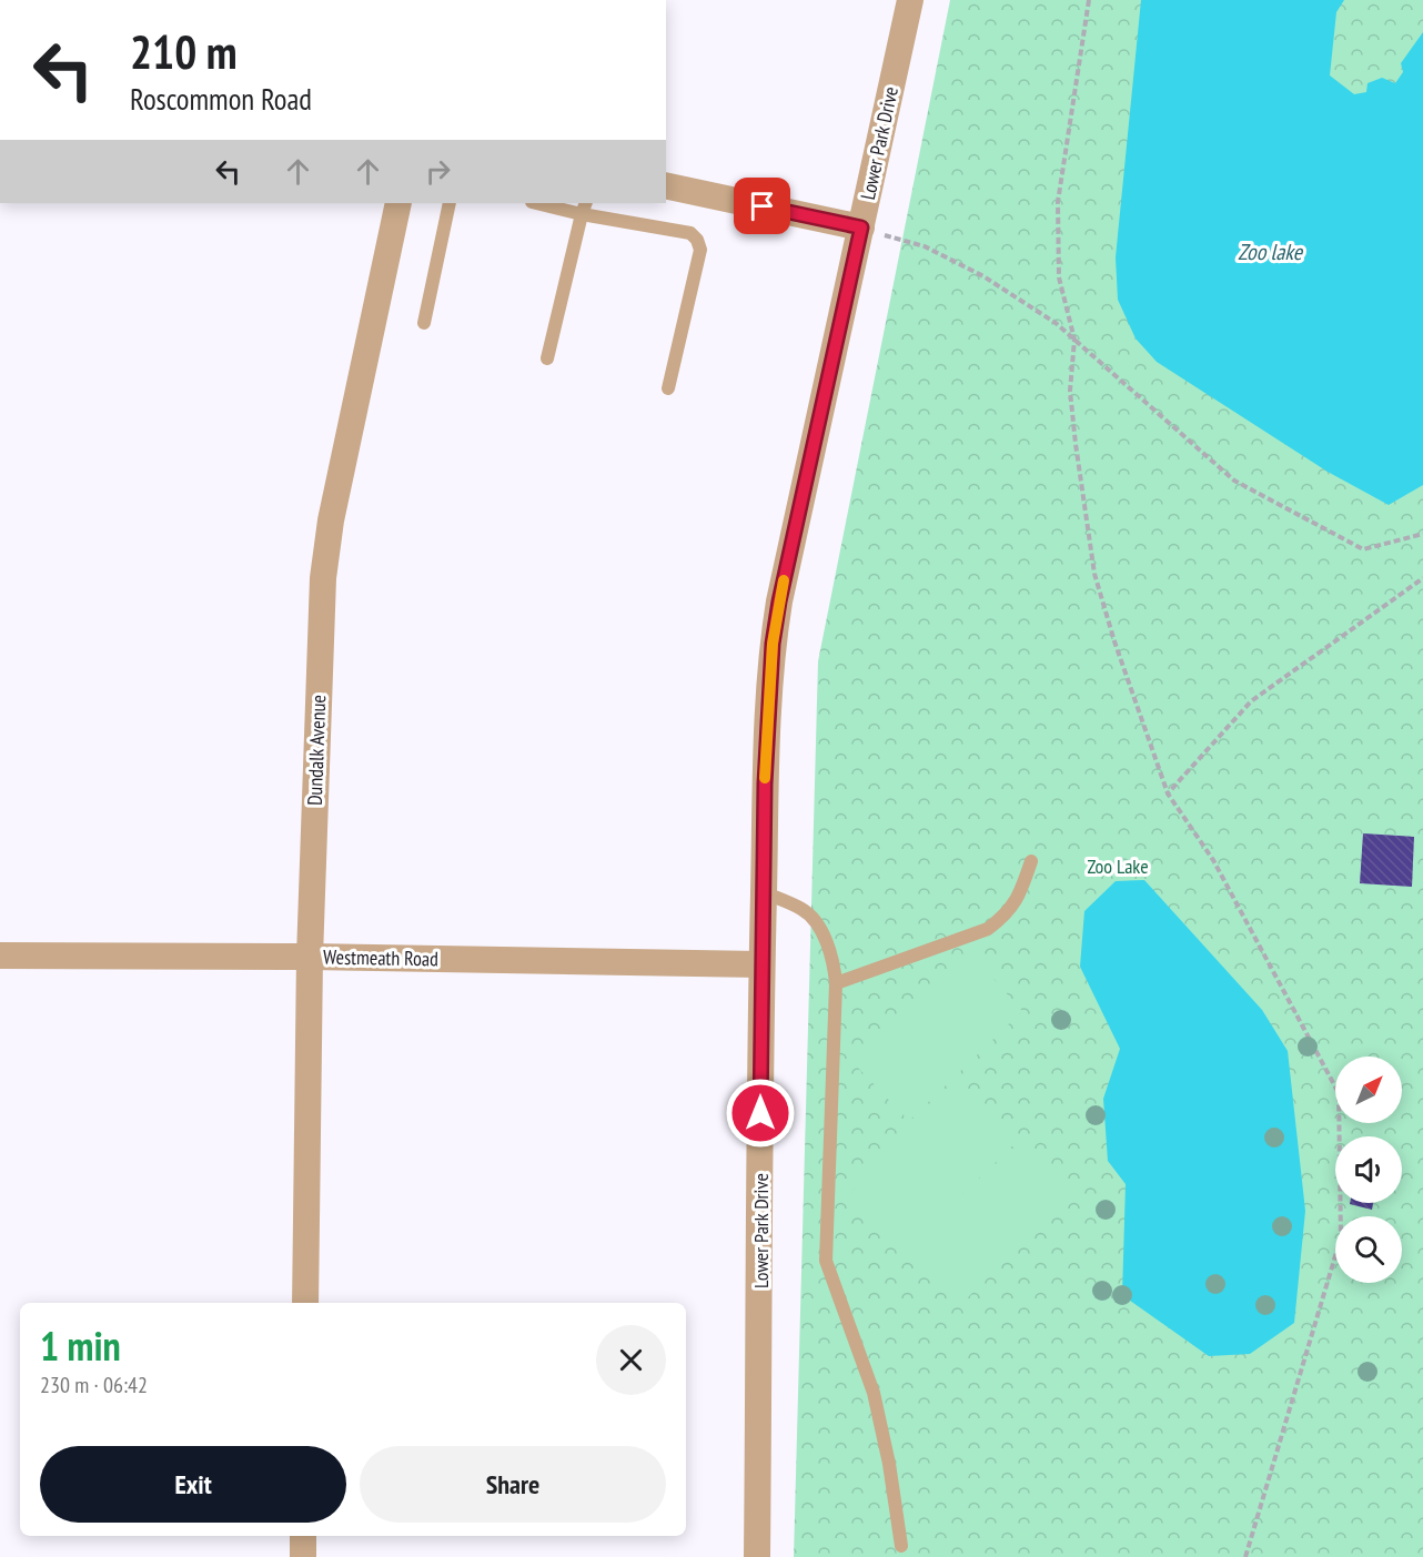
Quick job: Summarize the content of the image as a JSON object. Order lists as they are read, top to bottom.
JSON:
{
  "streets": {
    "street": ["Lower Park Drive", "Dundalk Avenue", "Westmeath Road"]
  },
  "crossings": [
    ["Lower Park Drive", "Westmeath Road"],
    ["Dundalk Avenue", "Westmeath Road"]
  ],
  "water": ["Zoo lake"],
  "parks": ["Zoo Lake"],
  "north": "top right",
  "page": {
    "turn": ["210 m", "Roscommon Road"],
    "heading": ["1 min", "230 m · 06:42"],
    "buttons": ["Exit", "Share"]
  }
}
